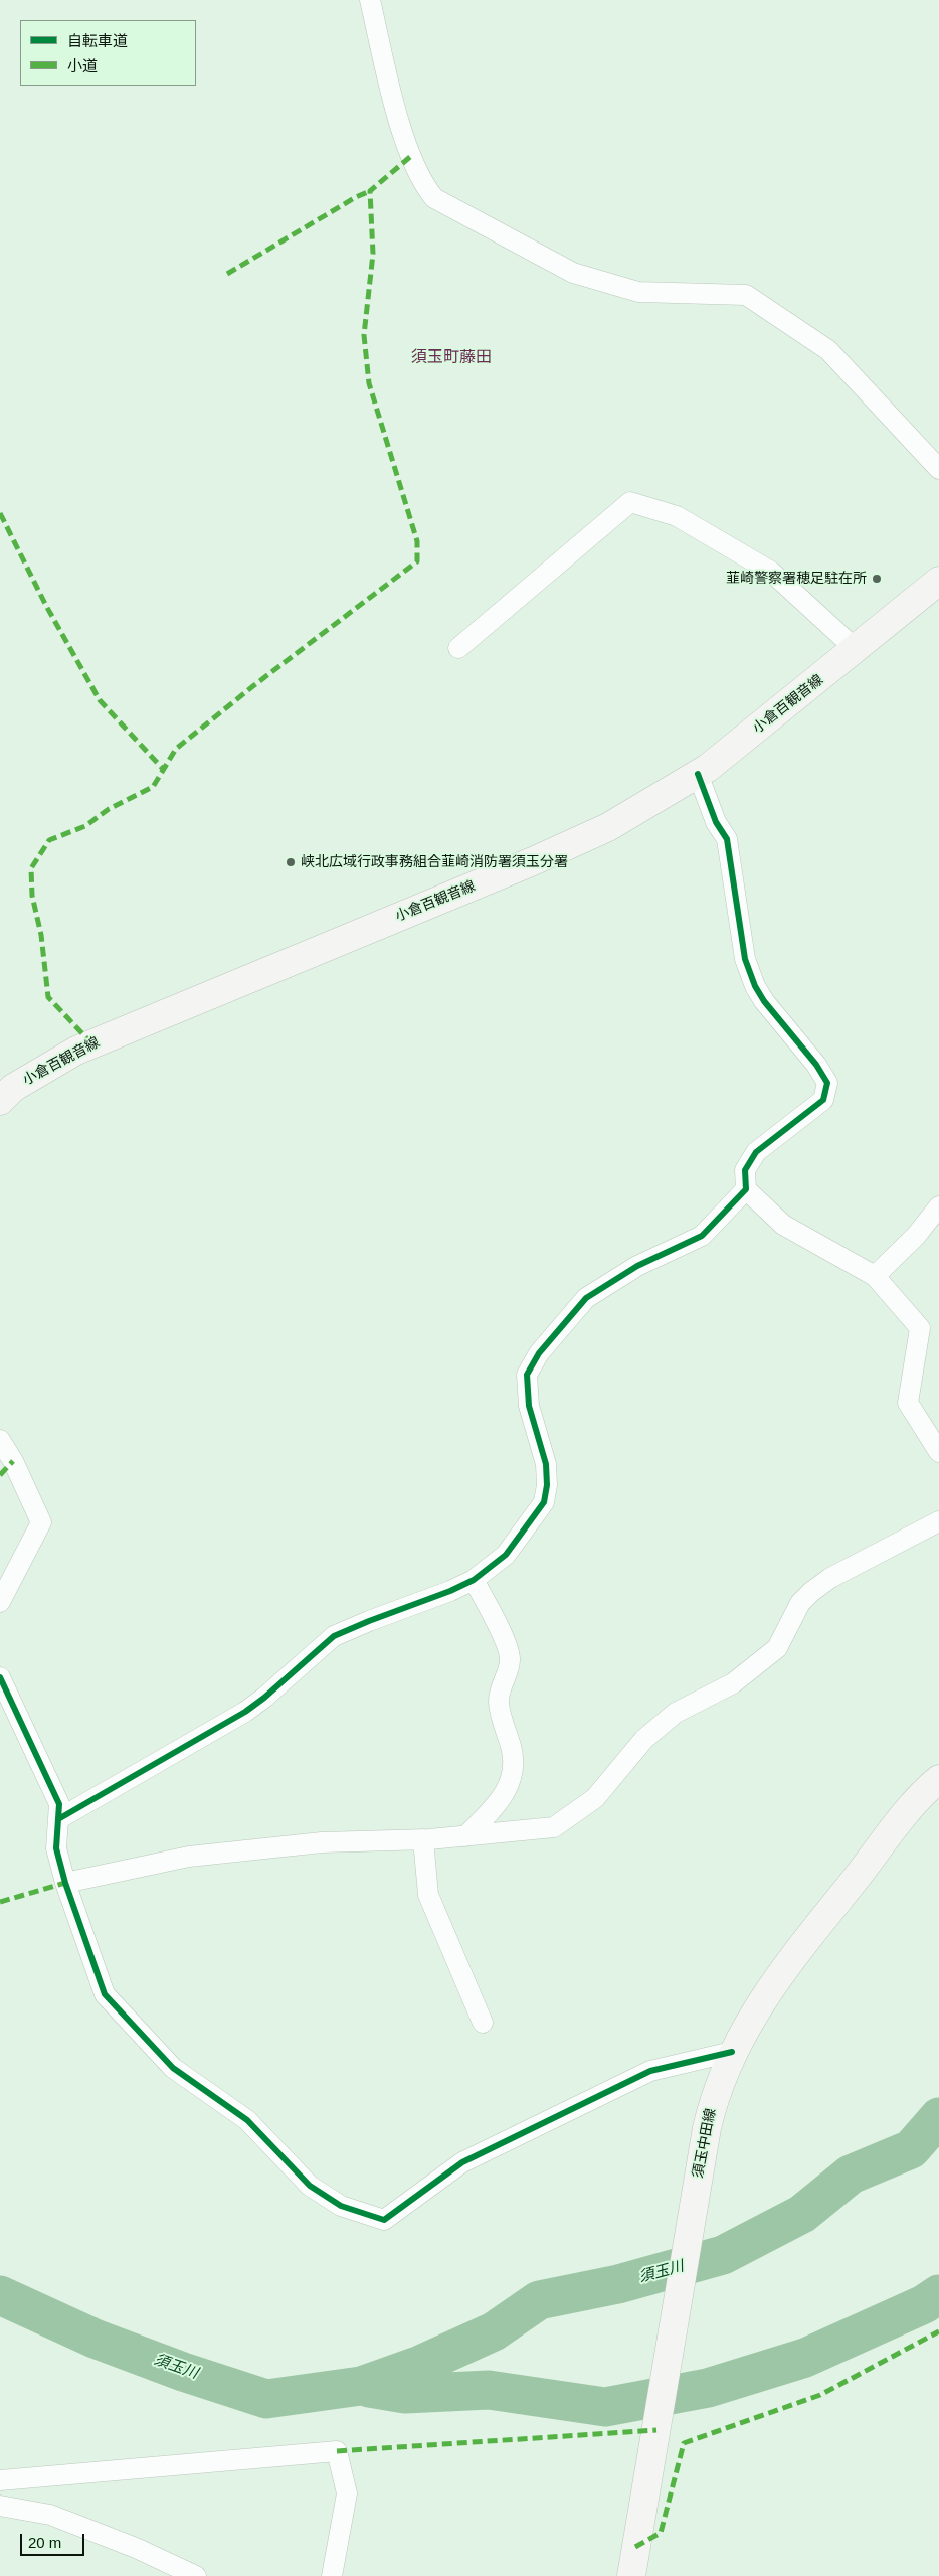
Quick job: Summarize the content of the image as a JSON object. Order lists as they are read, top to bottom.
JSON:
{
  "streets": {
    "main road": ["小倉百観音線", "須玉中田線"]
  },
  "districts": ["須玉町藤田"],
  "water": ["須玉川"],
  "places": ["韮崎警察署穂足駐在所", "峡北広域行政事務組合韮崎消防署須玉分署"],
  "legend": ["自転車道", "小道"],
  "scale_bar": "20 m"
}
